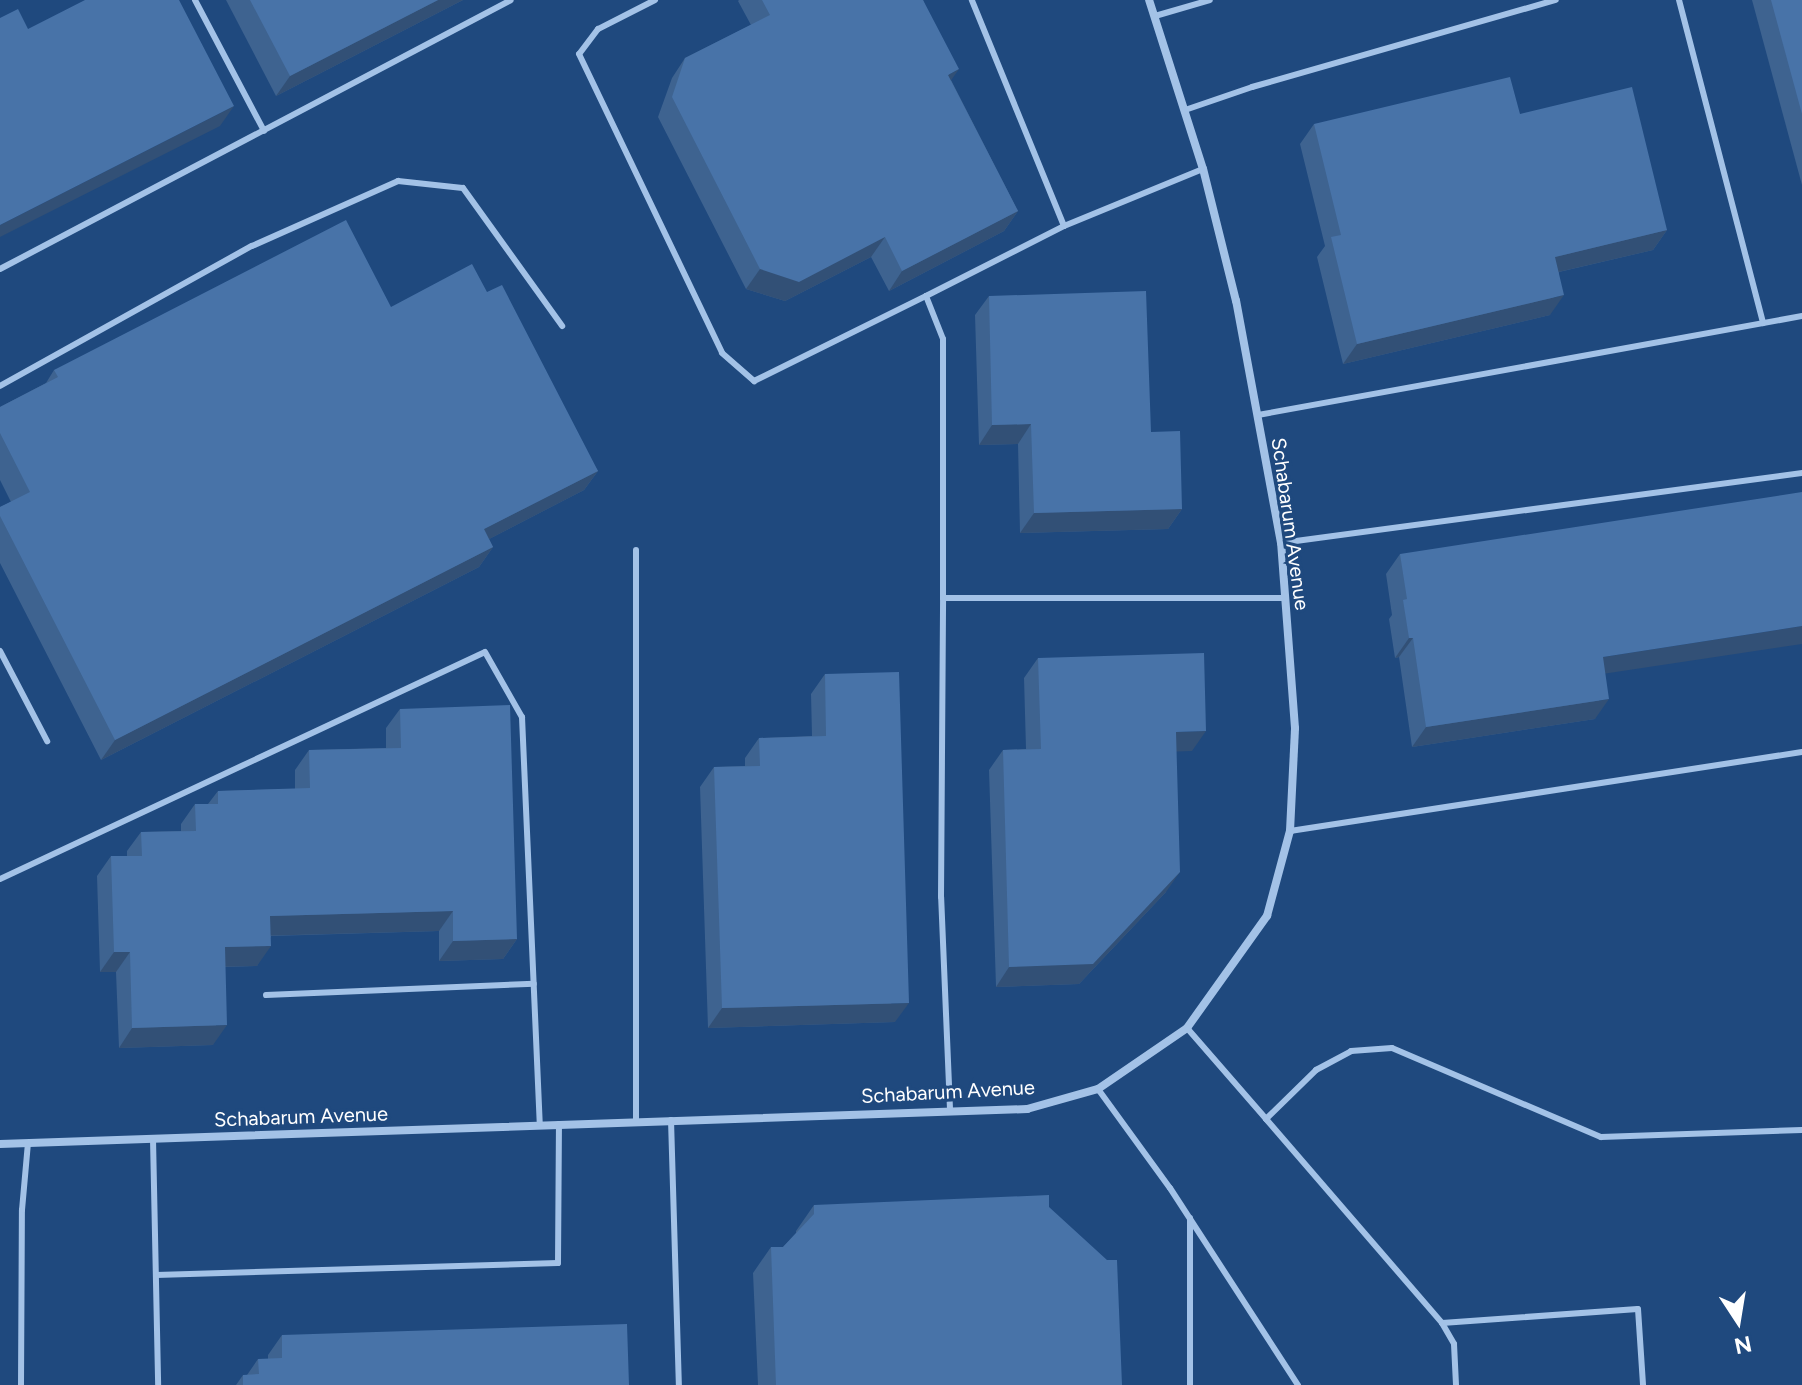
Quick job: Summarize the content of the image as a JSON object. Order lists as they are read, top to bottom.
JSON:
{
  "streets": {
    "street": ["Schabarum Avenue"]
  },
  "north": "bottom"
}
